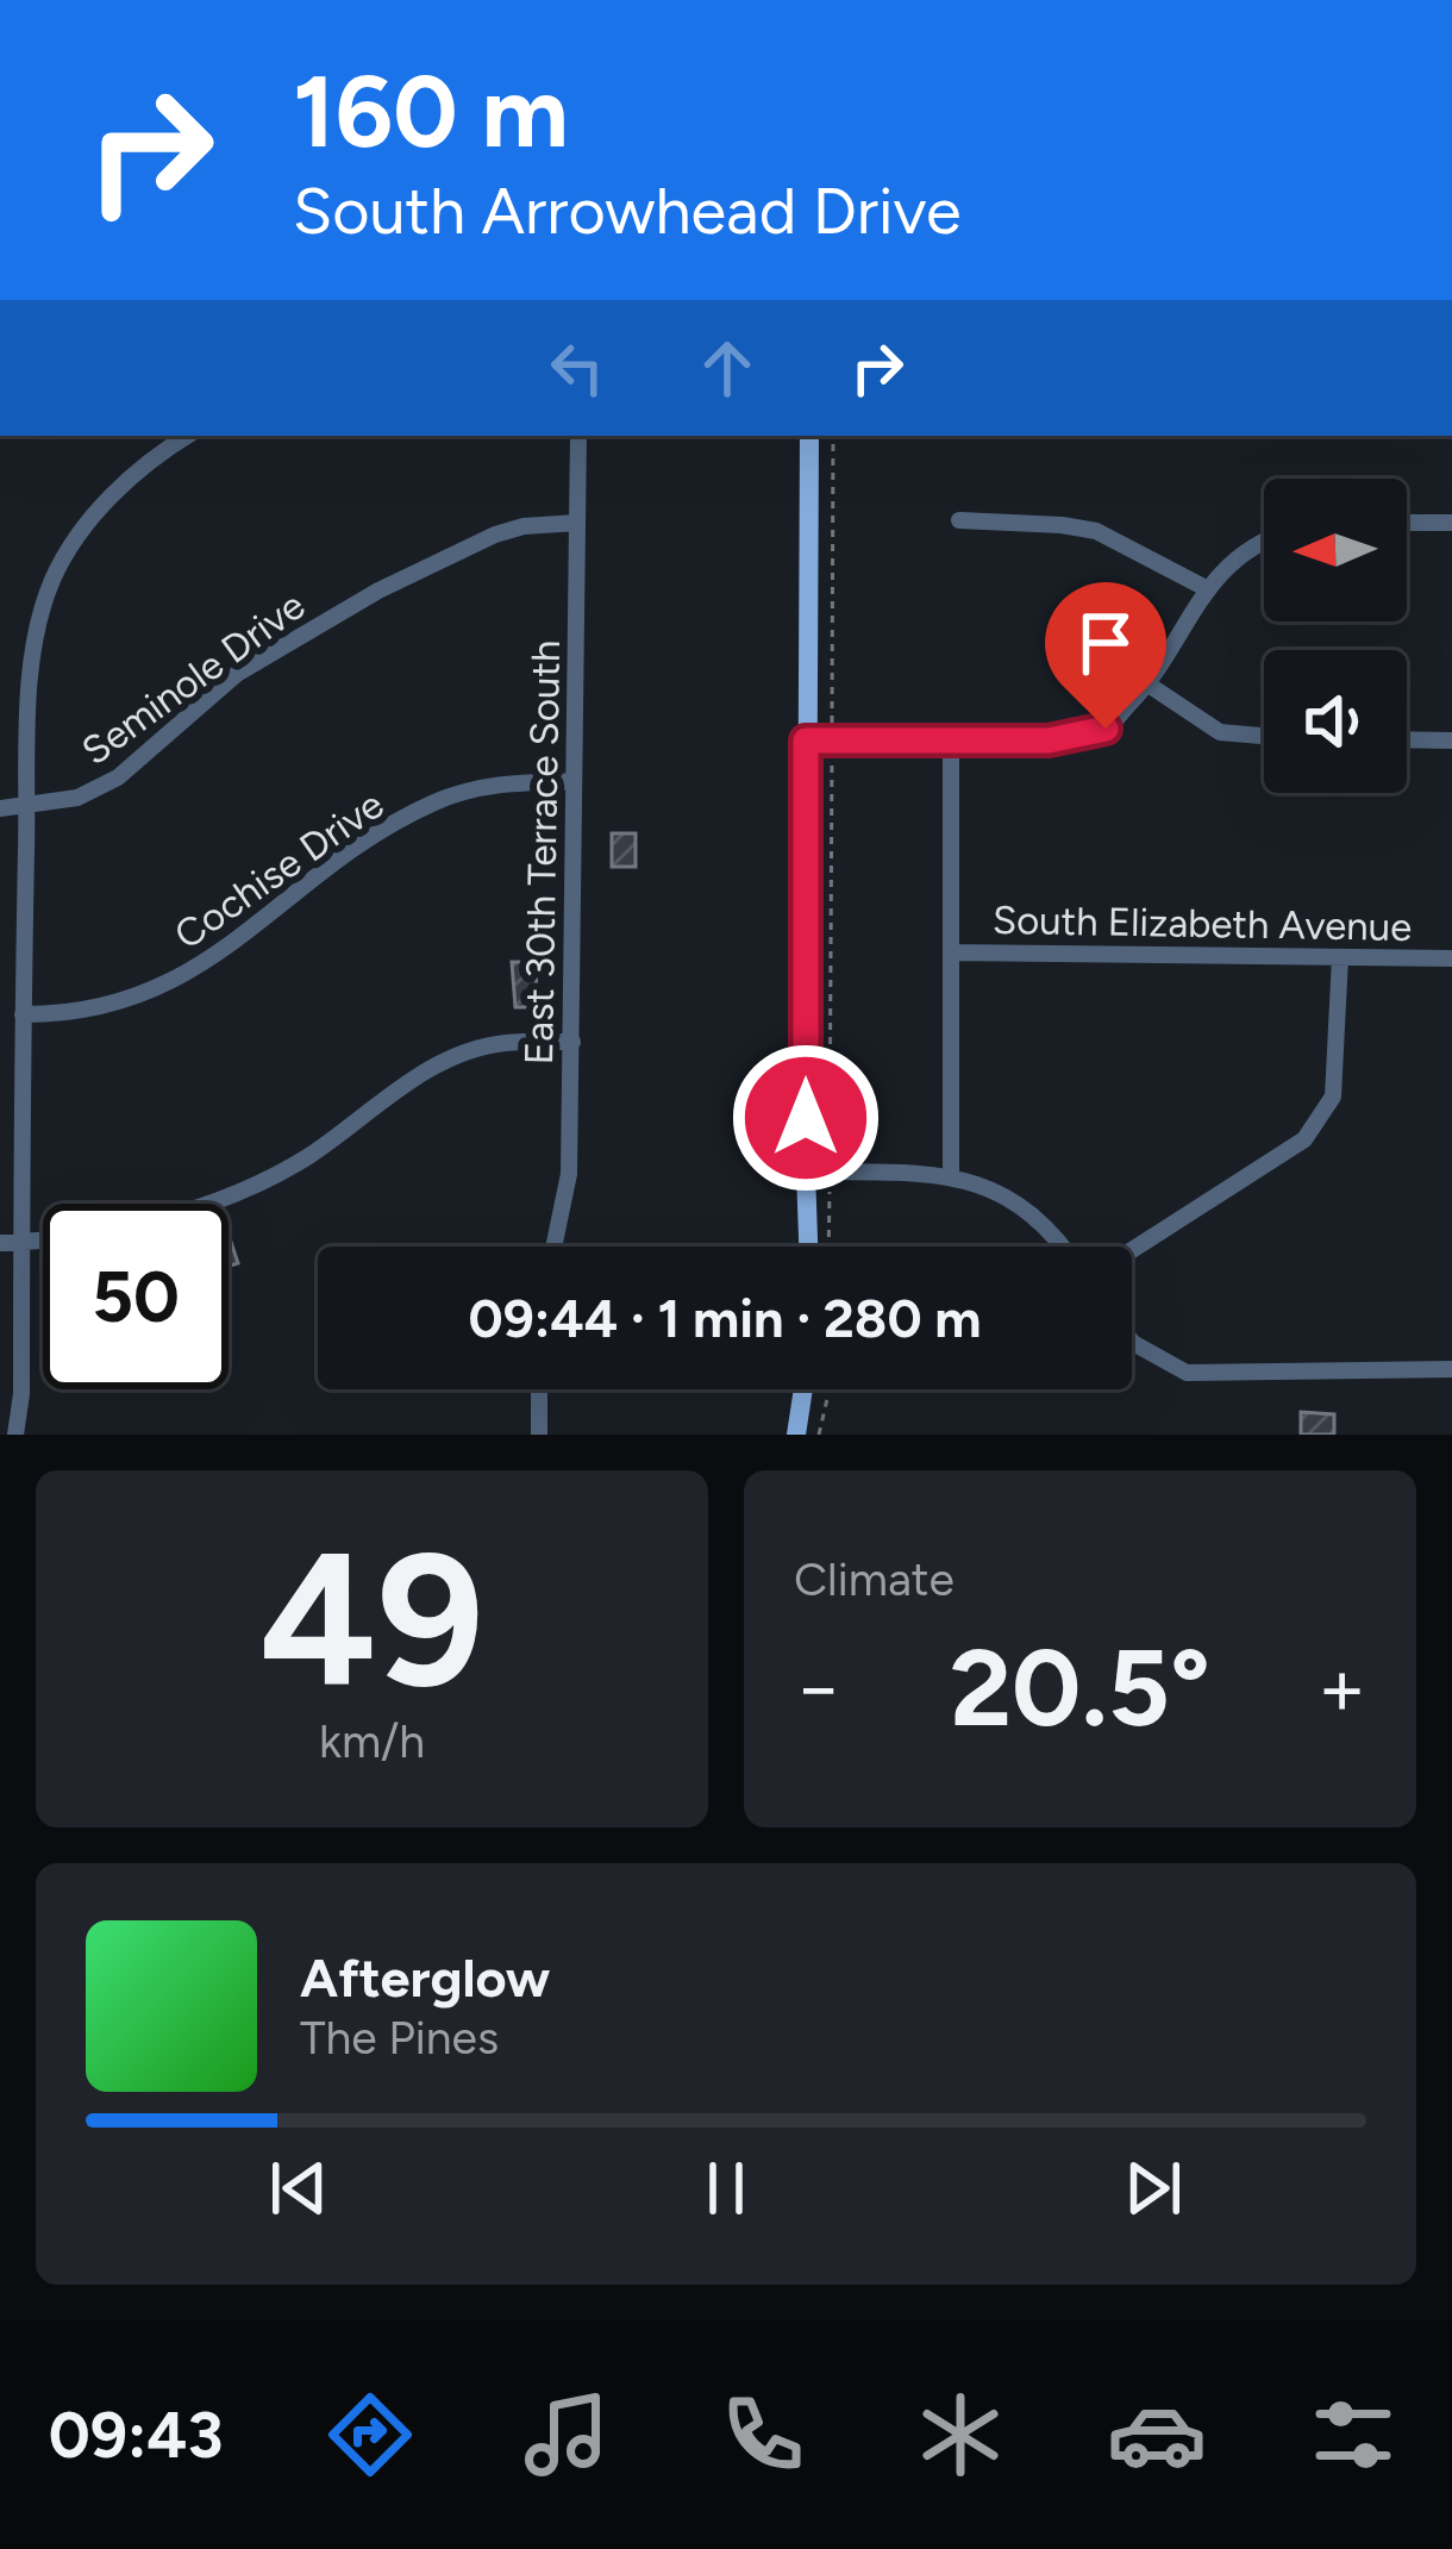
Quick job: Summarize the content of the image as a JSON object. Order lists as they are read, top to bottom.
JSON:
{
  "streets": {
    "street": [
      "Seminole Drive",
      "East 30th Terrace South",
      "Cochise Drive",
      "South Elizabeth Avenue"
    ]
  },
  "crossings": [
    ["Seminole Drive", "East 30th Terrace South"],
    ["East 30th Terrace South", "Cochise Drive"]
  ],
  "north": "left",
  "page": {
    "turn": ["160 m", "South Arrowhead Drive"],
    "limit": "50",
    "trip": "09:44 · 1 min · 280 m",
    "tile": [
      ["49", "km/h"],
      "Climate"
    ],
    "heat": ["−", "20.5°", "+"],
    "song": ["Afterglow", "The Pines"],
    "tabs": "09:43"
  }
}
